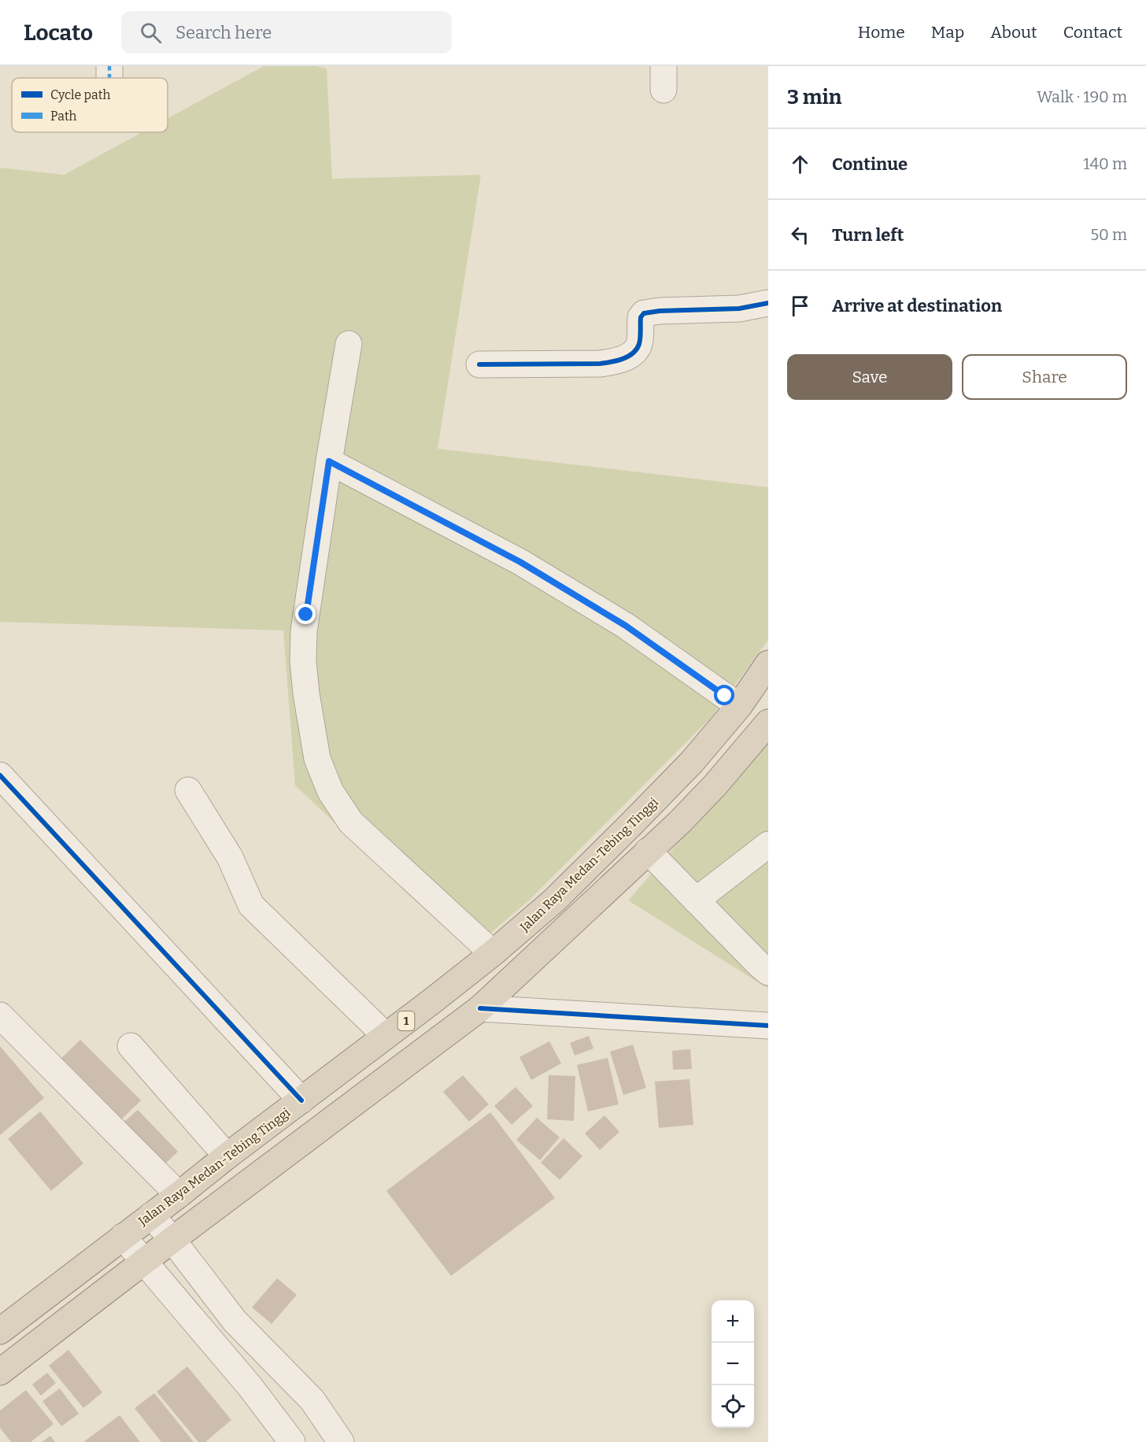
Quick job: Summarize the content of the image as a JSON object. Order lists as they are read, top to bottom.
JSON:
{
  "streets": {
    "highway": ["Jalan Raya Medan-Tebing Tinggi", "1"]
  },
  "legend": ["Cycle path", "Path"],
  "page": {
    "header": "Locato",
    "search": "Search here",
    "nav": [
      "Home",
      "Map",
      "About",
      "Contact"
    ],
    "heading": ["3 min", "Walk · 190 m"],
    "list": [
      ["Continue", "140 m"],
      ["Turn left", "50 m"],
      "Arrive at destination"
    ],
    "buttons": ["Save", "Share"],
    "map_buttons": ["+", "−"]
  }
}
